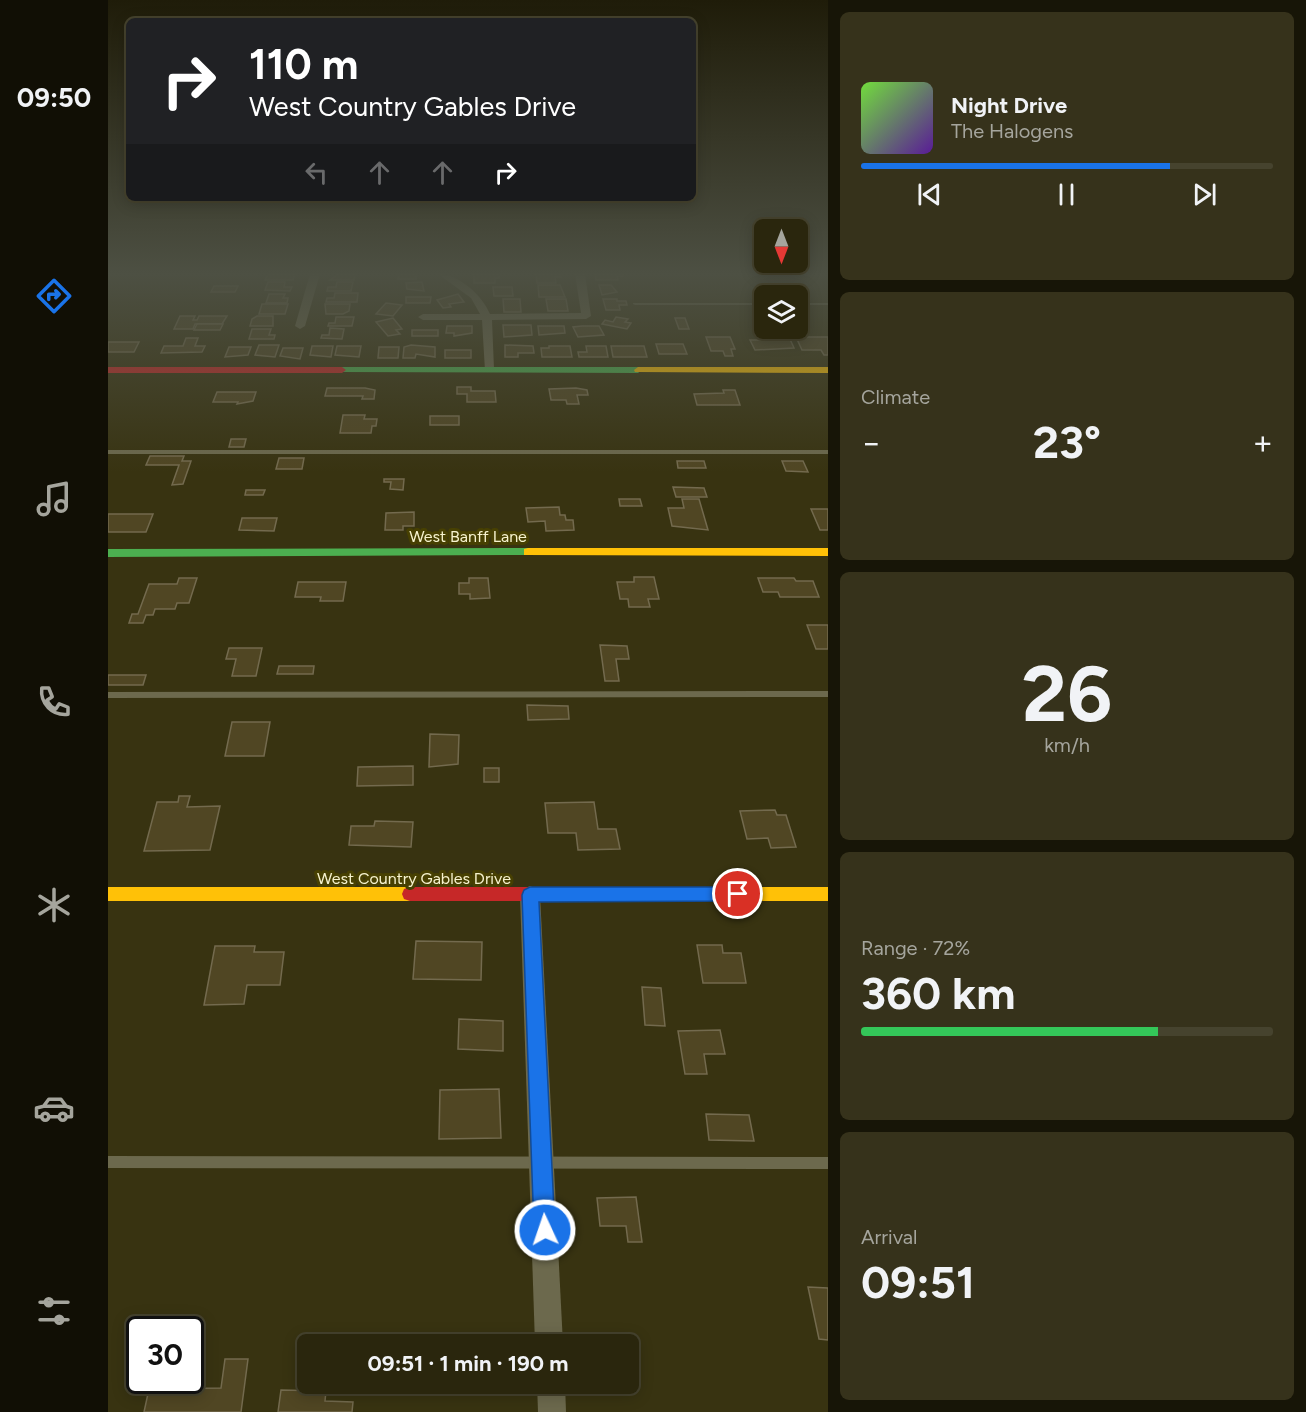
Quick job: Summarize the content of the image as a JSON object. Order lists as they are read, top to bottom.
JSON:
{
  "streets": {
    "street": ["West Banff Lane", "West Country Gables Drive"]
  },
  "north": "bottom",
  "page": {
    "tabs": "09:50",
    "turn": ["110 m", "West Country Gables Drive"],
    "song": ["Night Drive", "The Halogens"],
    "tile": [
      "Climate",
      ["26", "km/h"],
      ["Range · 72%", "360 km"],
      ["Arrival", "09:51"]
    ],
    "heat": ["−", "23°", "+"],
    "limit": "30",
    "trip": "09:51 · 1 min · 190 m"
  }
}
